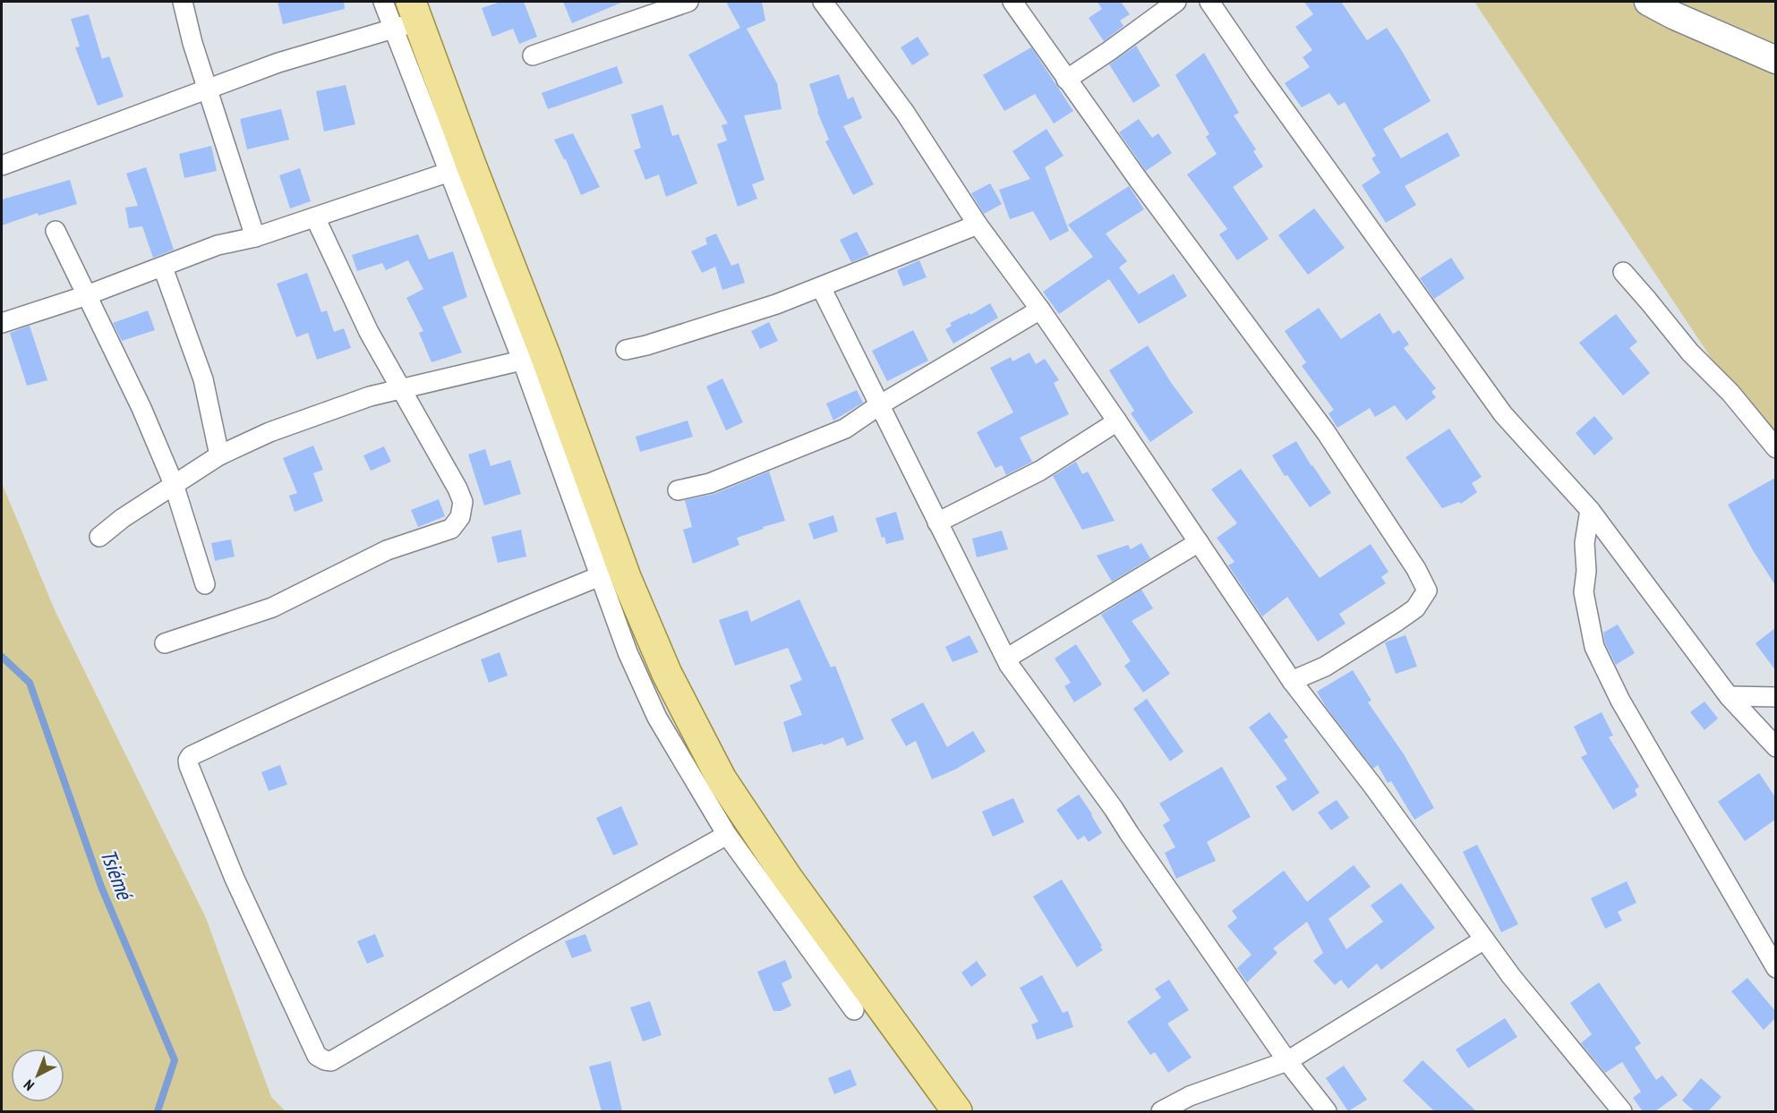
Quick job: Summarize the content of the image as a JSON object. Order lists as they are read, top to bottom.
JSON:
{
  "water": ["Tsiémé"],
  "north": "bottom left"
}
